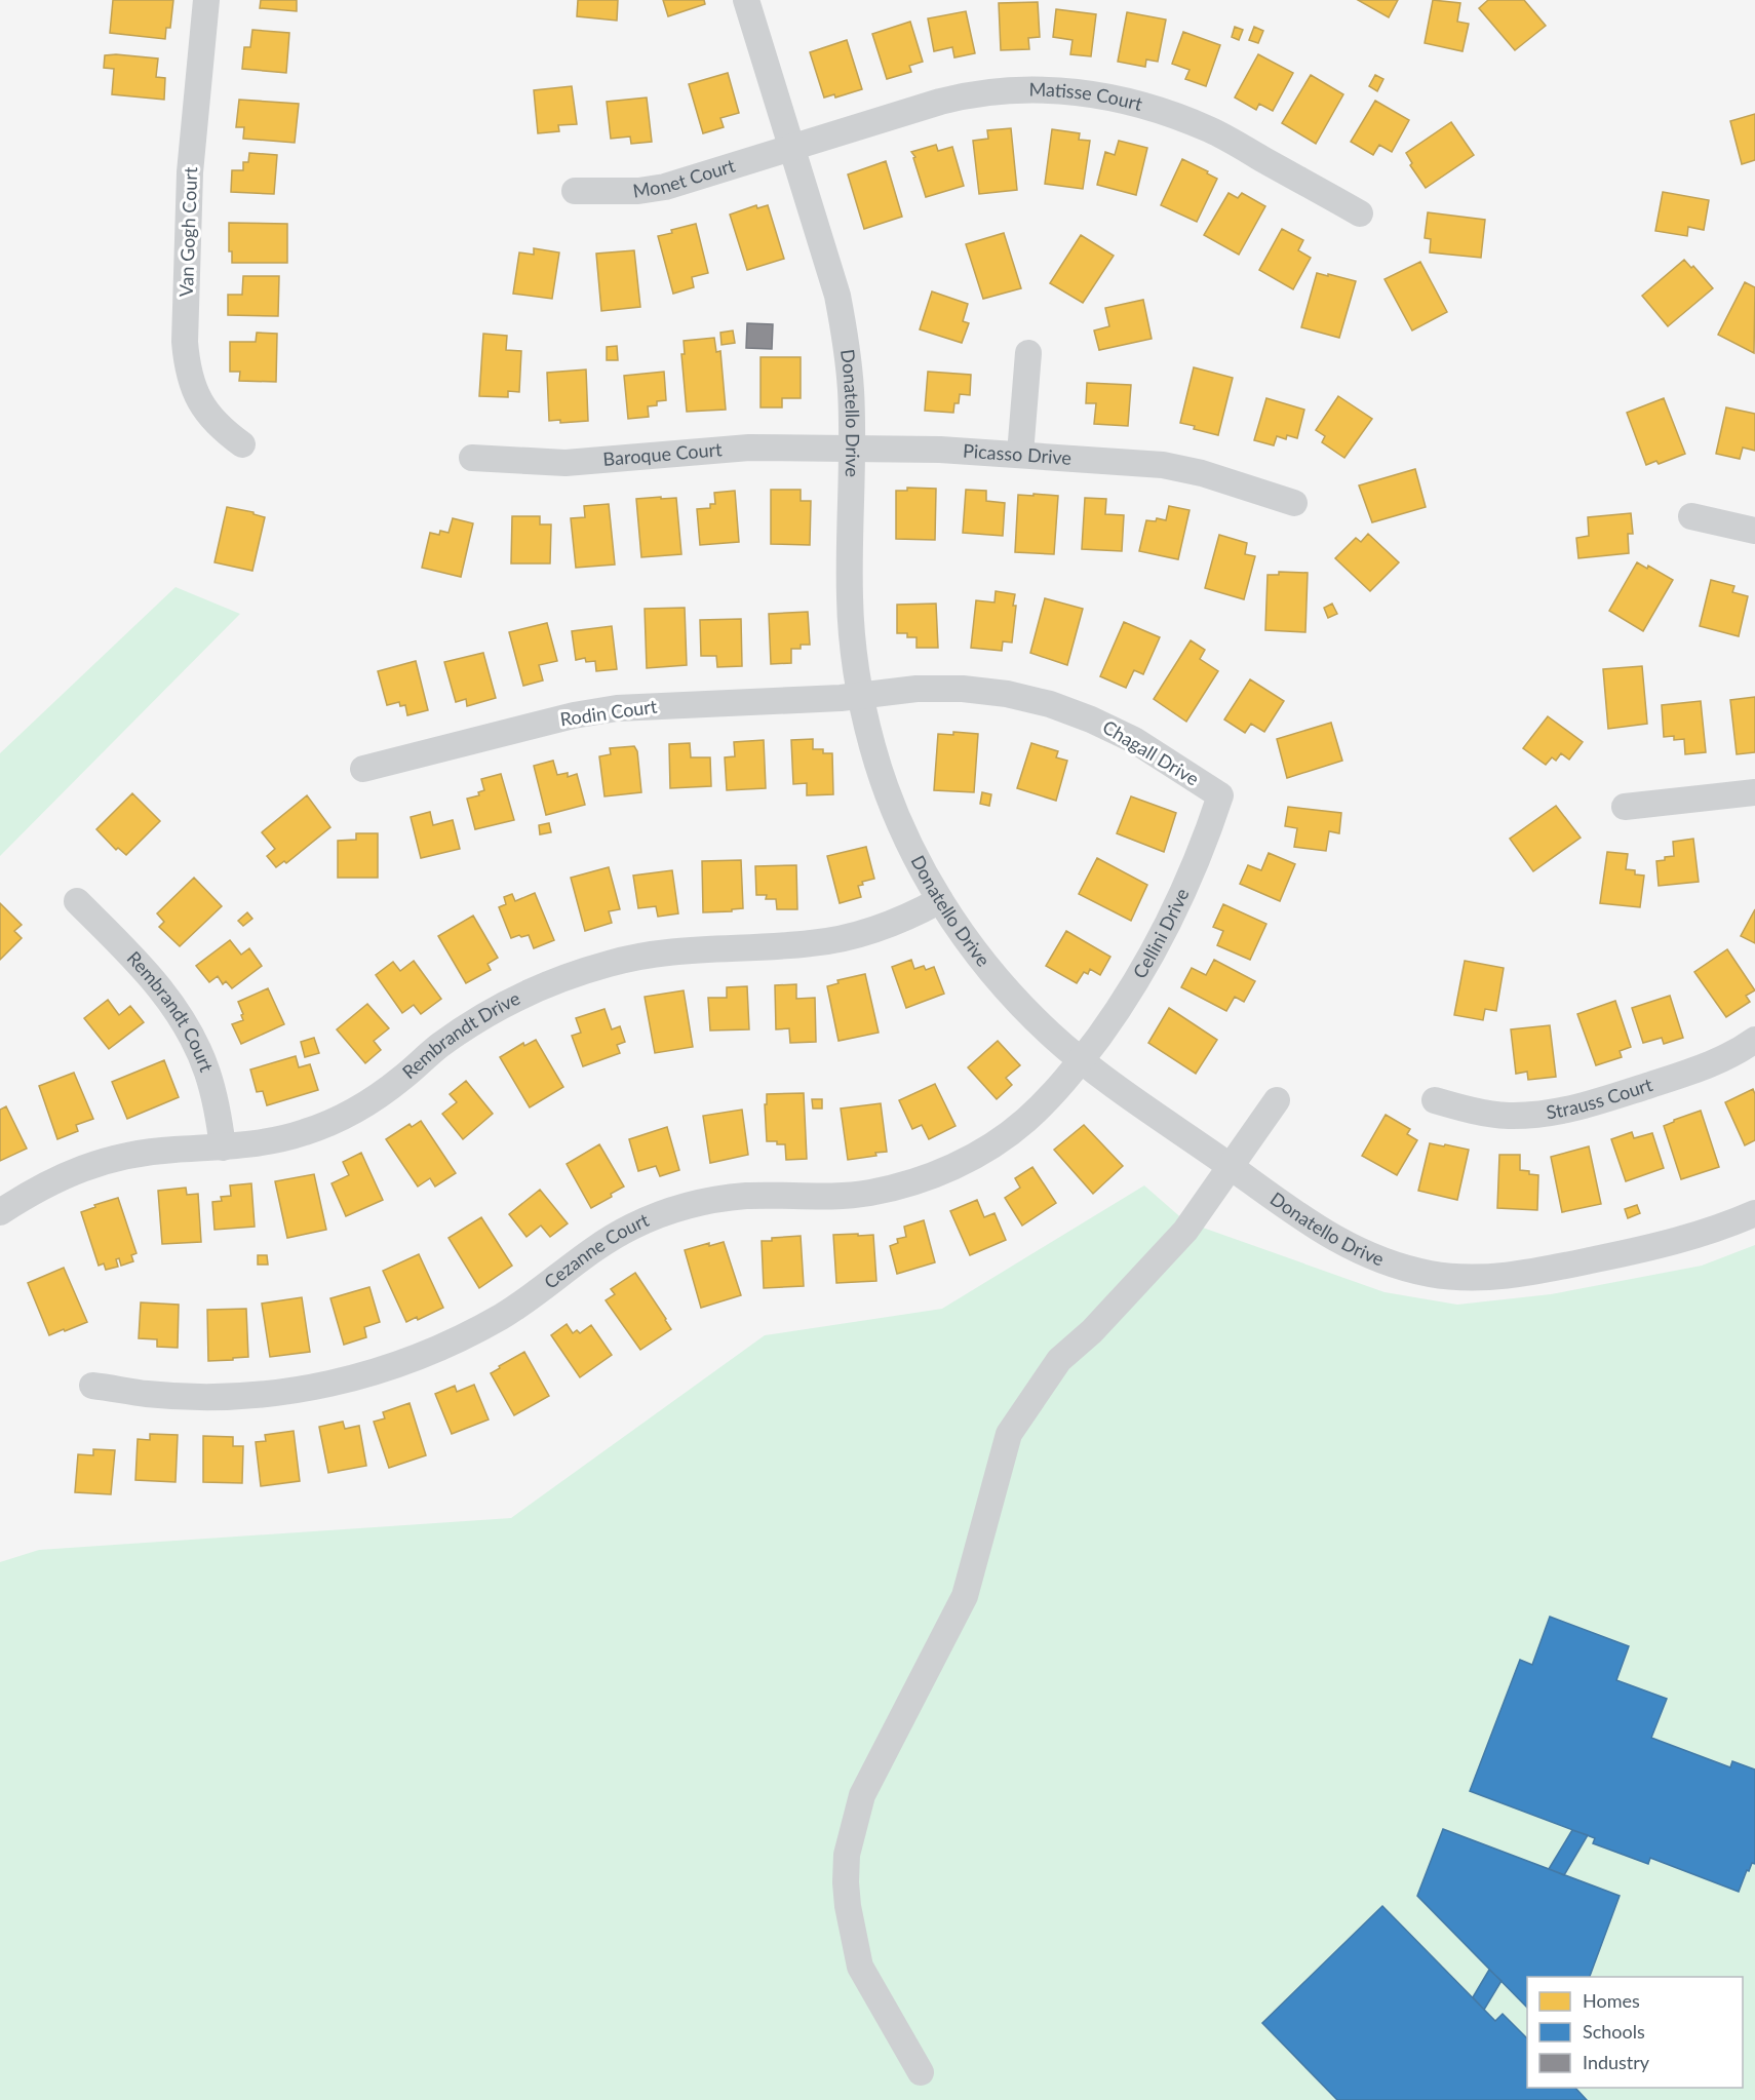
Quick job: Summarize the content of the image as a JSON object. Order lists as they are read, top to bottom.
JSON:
{
  "streets": {
    "street": [
      "Matisse Court",
      "Monet Court",
      "Van Gogh Court",
      "Donatello Drive",
      "Baroque Court",
      "Picasso Drive",
      "Rodin Court",
      "Chagall Drive",
      "Cellini Drive",
      "Rembrandt Court",
      "Rembrandt Drive",
      "Strauss Court",
      "Cezanne Court"
    ]
  },
  "crossings": [
    ["Matisse Court", "Monet Court"],
    ["Matisse Court", "Donatello Drive"],
    ["Monet Court", "Donatello Drive"],
    ["Donatello Drive", "Baroque Court"],
    ["Donatello Drive", "Picasso Drive"],
    ["Donatello Drive", "Rodin Court"],
    ["Donatello Drive", "Chagall Drive"],
    ["Donatello Drive", "Cellini Drive"],
    ["Donatello Drive", "Rembrandt Drive"],
    ["Donatello Drive", "Cezanne Court"],
    ["Baroque Court", "Picasso Drive"],
    ["Rodin Court", "Chagall Drive"],
    ["Chagall Drive", "Cellini Drive"],
    ["Cellini Drive", "Cezanne Court"],
    ["Rembrandt Court", "Rembrandt Drive"]
  ],
  "legend": ["Homes", "Schools", "Industry"]
}
